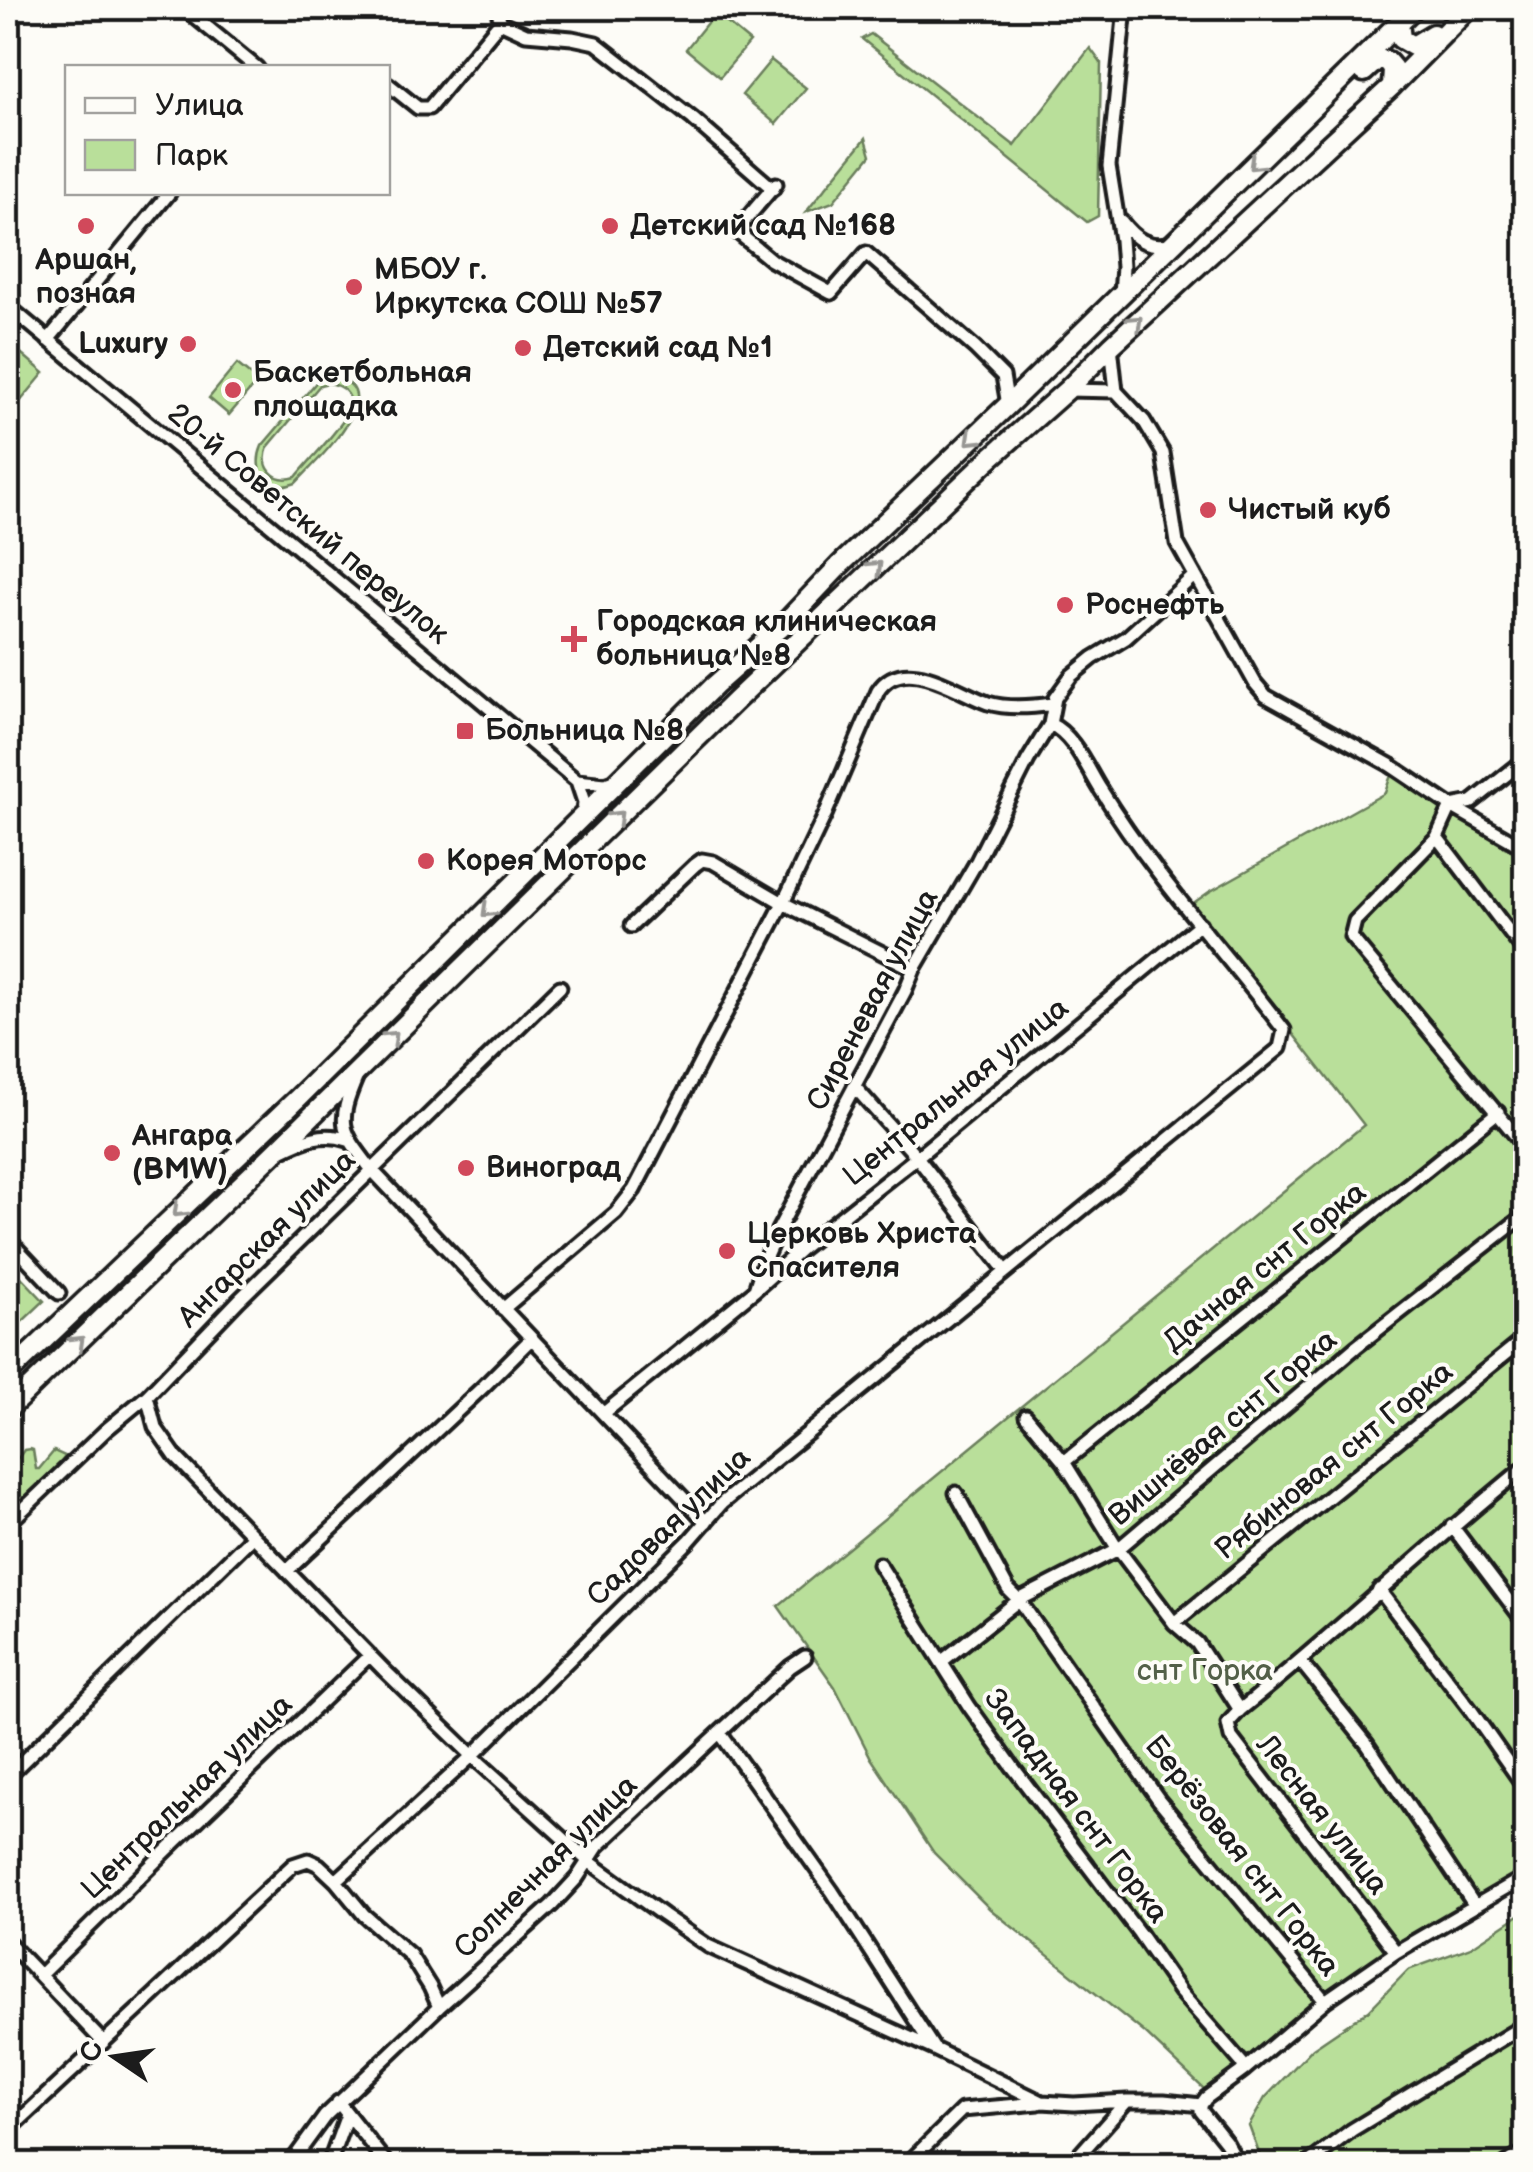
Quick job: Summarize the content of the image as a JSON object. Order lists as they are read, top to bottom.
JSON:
{
  "streets": {
    "street": [
      "20-й Советский переулок",
      "Сиреневая улица",
      "Центральная улица",
      "Ангарская улица",
      "Дачная снт Горка",
      "Вишнёвая снт Горка",
      "Рябиновая снт Горка",
      "Садовая улица",
      "Западная снт Горка",
      "Лесная улица",
      "Берёзовая снт Горка",
      "Солнечная улица"
    ]
  },
  "crossings": [
    ["Сиреневая улица", "Центральная улица"],
    ["Сиреневая улица", "Садовая улица"],
    ["Центральная улица", "Садовая улица"],
    ["Дачная снт Горка", "Лесная улица"],
    ["Вишнёвая снт Горка", "Западная снт Горка"],
    ["Вишнёвая снт Горка", "Лесная улица"],
    ["Вишнёвая снт Горка", "Берёзовая снт Горка"],
    ["Рябиновая снт Горка", "Лесная улица"]
  ],
  "parks": ["снт Горка"],
  "places": {
    "other": [
      "Аршан, позная",
      "Детский сад №168",
      "МБОУ г. Иркутска СОШ №57",
      "Luxury",
      "Детский сад №1",
      "Баскетбольная площадка",
      "Чистый куб",
      "Роснефть",
      "Корея Моторс",
      "Ангара (BMW)",
      "Виноград",
      "Церковь Христа Спасителя"
    ],
    "health": ["Городская клиническая больница №8"],
    "transit": ["Больница №8"]
  },
  "legend": ["Улица", "Парк"],
  "north": "left"
}
